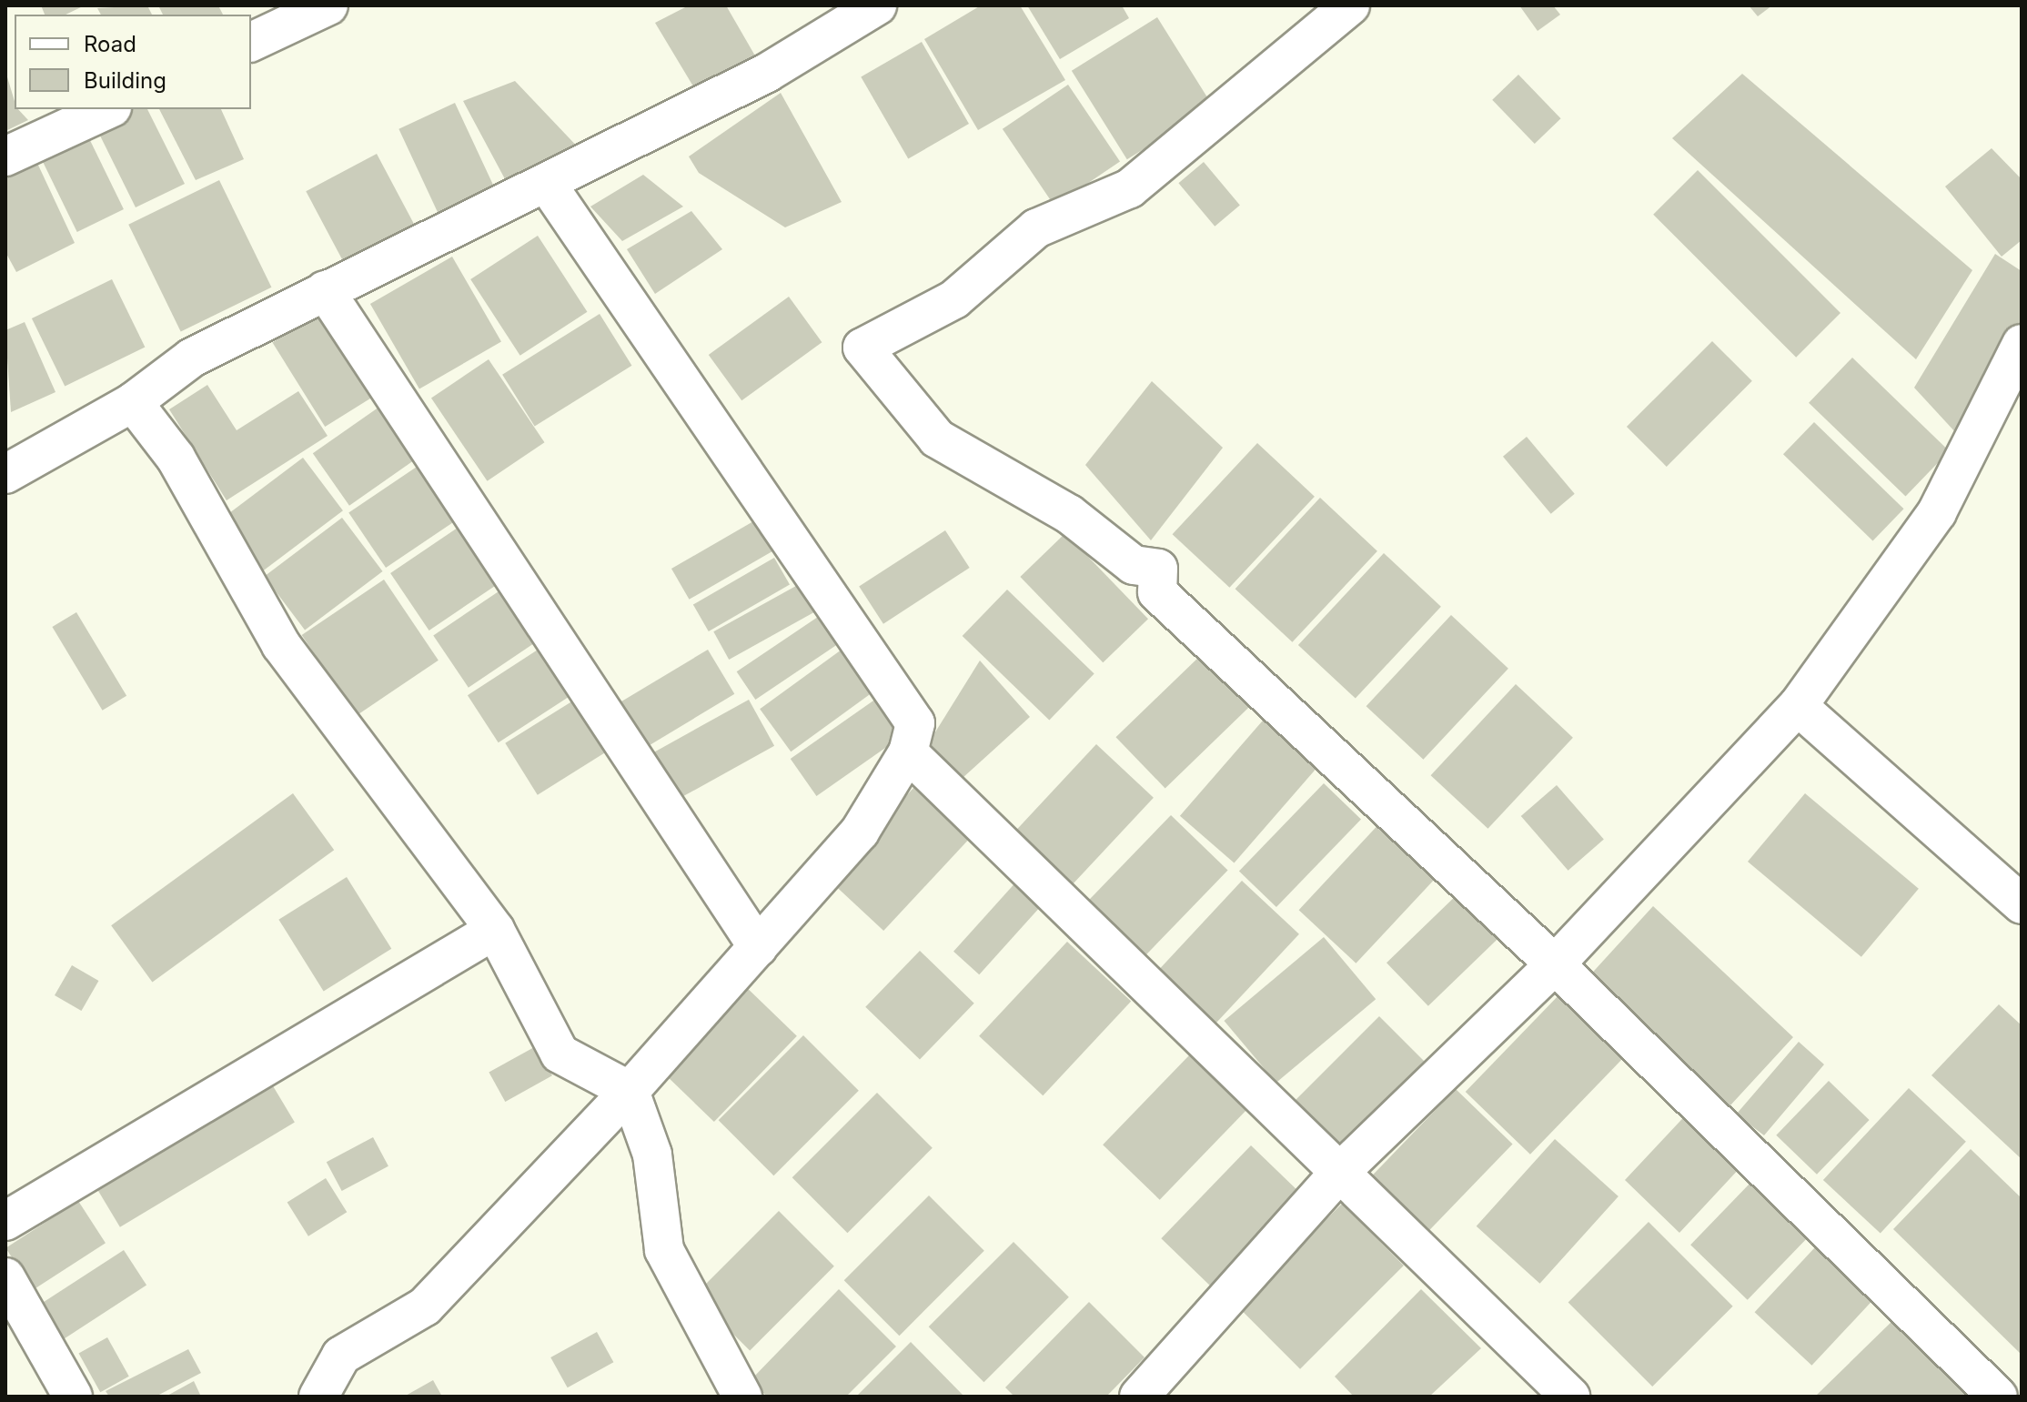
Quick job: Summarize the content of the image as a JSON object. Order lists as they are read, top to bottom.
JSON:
{
  "legend": ["Road", "Building"]
}
